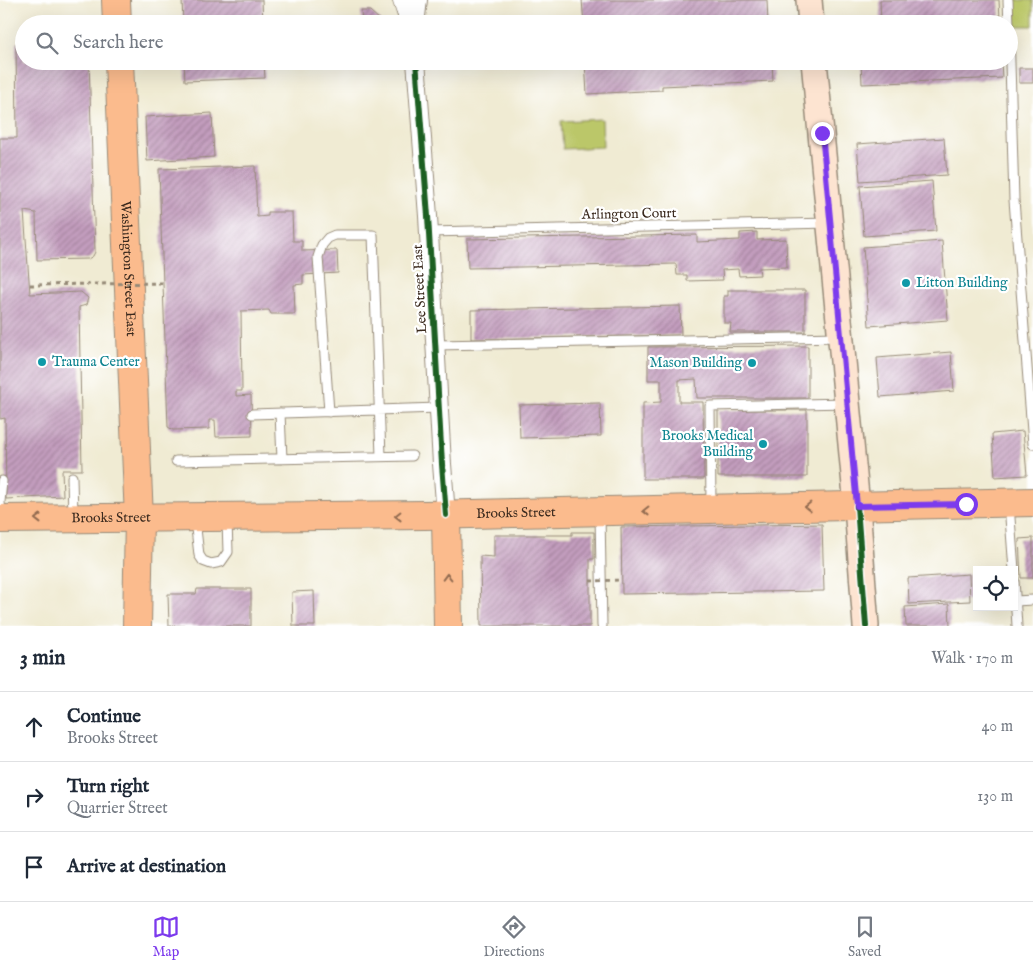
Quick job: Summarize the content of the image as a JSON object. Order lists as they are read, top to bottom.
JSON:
{
  "streets": {
    "main road": ["Washington Street East", "Lee Street East", "Brooks Street"],
    "lane": ["Arlington Court"]
  },
  "crossings": [
    ["Arlington Court", "Lee Street East"],
    ["Washington Street East", "Brooks Street"],
    ["Lee Street East", "Brooks Street"]
  ],
  "one_way": ["Brooks Street"],
  "places": [
    "Litton Building",
    "Trauma Center",
    "Mason Building",
    "Brooks Medical Building"
  ],
  "page": {
    "search": "Search here",
    "heading": ["3 min", "Walk · 170 m"],
    "list": [
      ["Continue", "Brooks Street", "40 m"],
      ["Turn right", "Quarrier Street", "130 m"],
      "Arrive at destination"
    ],
    "nav": ["Map", "Directions", "Saved"]
  }
}
